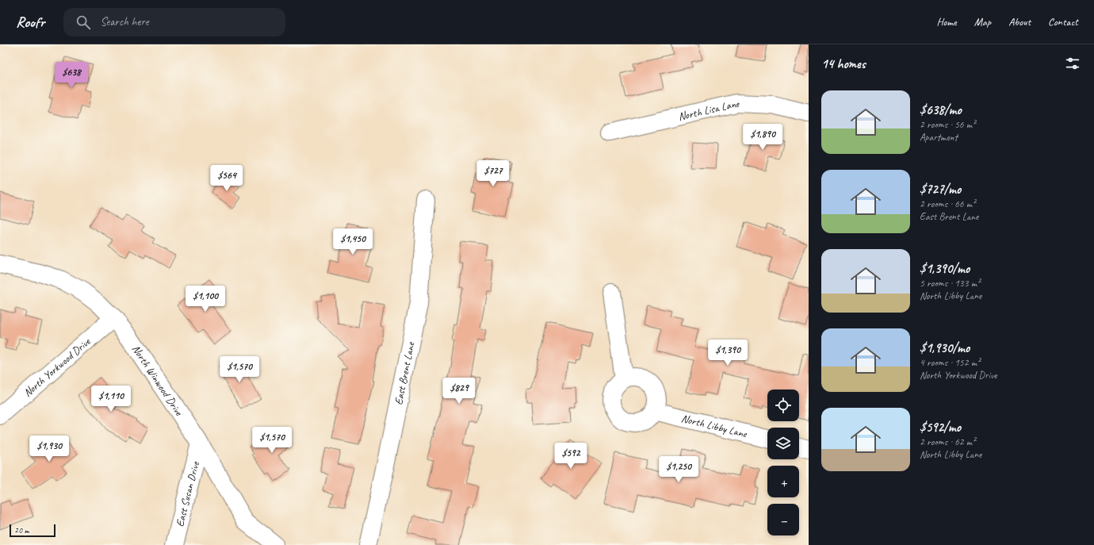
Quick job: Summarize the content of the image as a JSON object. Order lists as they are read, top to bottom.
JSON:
{
  "streets": {
    "street": [
      "North Lisa Lane",
      "North Yorkwood Drive",
      "East Brent Lane",
      "North Winwood Drive",
      "North Libby Lane",
      "East Susan Drive"
    ]
  },
  "crossings": [
    ["North Yorkwood Drive", "North Winwood Drive"],
    ["North Winwood Drive", "East Susan Drive"]
  ],
  "scale_bar": "20 m",
  "page": {
    "header": "Roofr",
    "search": "Search here",
    "nav": [
      "Home",
      "Map",
      "About",
      "Contact"
    ],
    "heading": "14 homes",
    "price": [
      "$638",
      "$1,890",
      "$727",
      "$564",
      "$1,450",
      "$1,100",
      "$1,390",
      "$1,570",
      "$829",
      "$1,110",
      "$1,570",
      "$1,930",
      "$592",
      "$1,250"
    ],
    "list": [
      {
        "name": "$638/mo",
        "note": "2 rooms · 56 m² · Apartment"
      },
      {
        "name": "$727/mo",
        "note": "2 rooms · 66 m² · East Brent Lane"
      },
      {
        "name": "$1,390/mo",
        "note": "5 rooms · 133 m² · North Libby Lane"
      },
      {
        "name": "$1,930/mo",
        "note": "4 rooms · 152 m² · North Yorkwood Drive"
      },
      {
        "name": "$592/mo",
        "note": "2 rooms · 62 m² · North Libby Lane"
      }
    ],
    "map_buttons": ["+", "−"],
    "scale": "20 m"
  }
}
